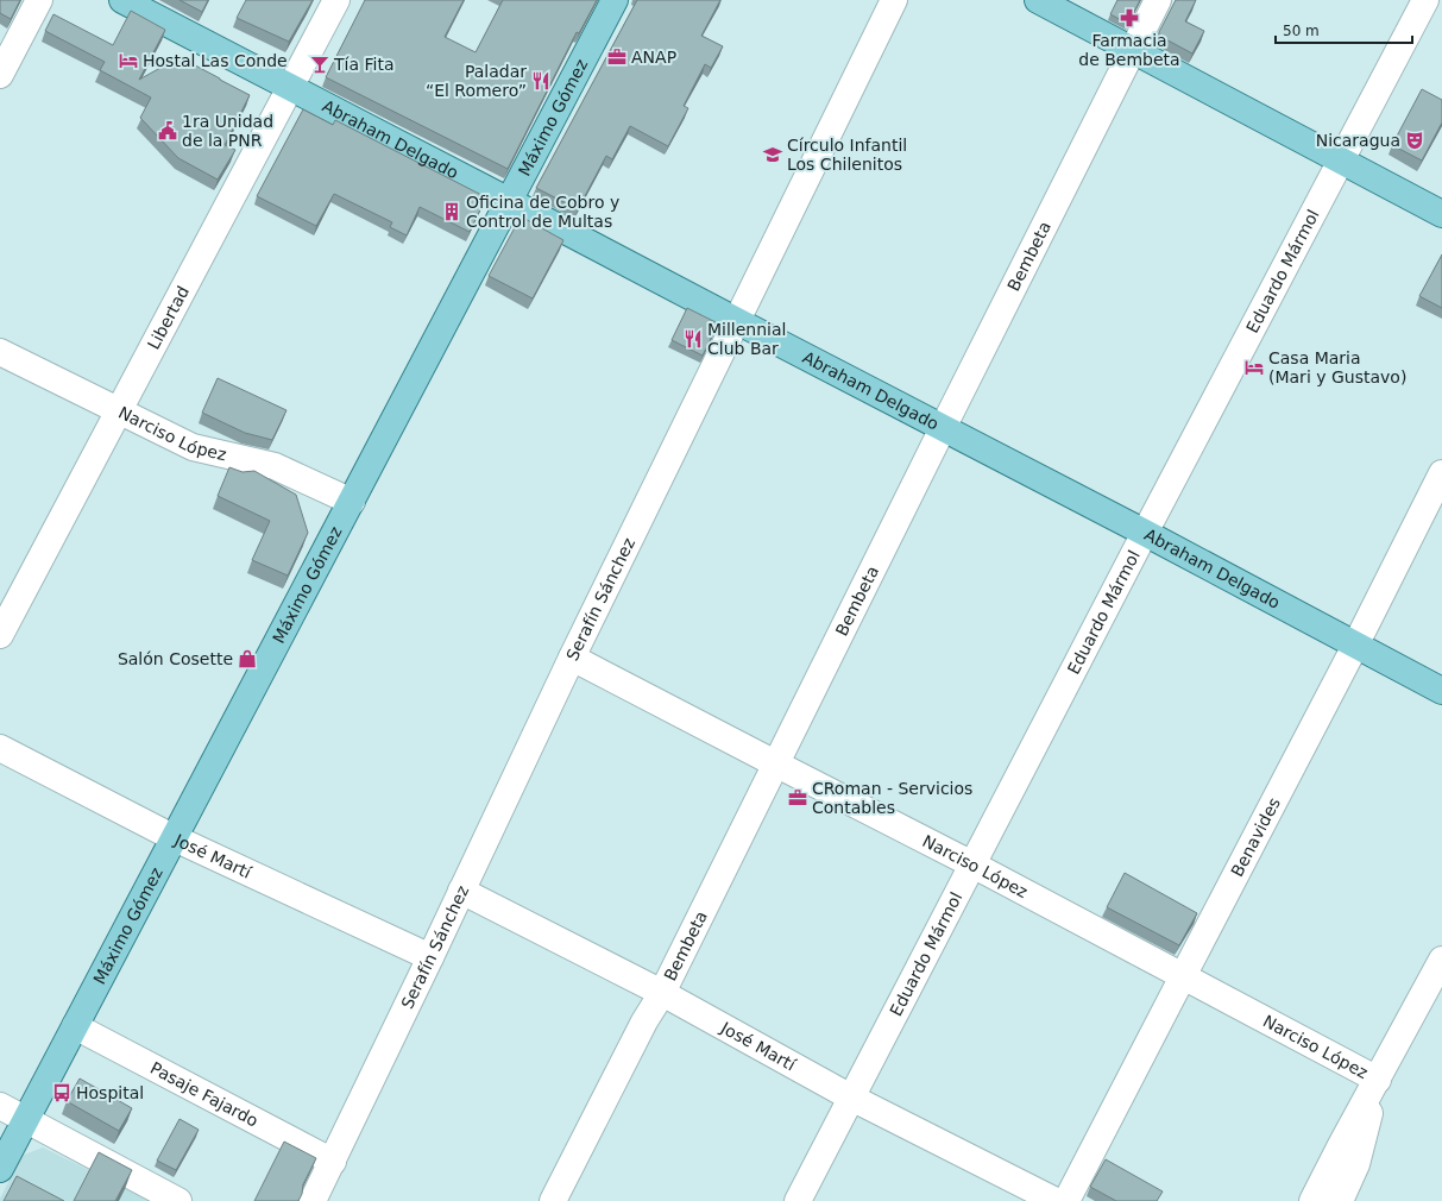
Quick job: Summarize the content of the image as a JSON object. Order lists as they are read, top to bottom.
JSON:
{
  "streets": {
    "main road": ["Máximo Gómez", "Abraham Delgado"],
    "street": [
      "Bembeta",
      "Eduardo Mármol",
      "Libertad",
      "Narciso López",
      "Serafín Sánchez",
      "Benavides",
      "José Martí",
      "Pasaje Fajardo"
    ]
  },
  "crossings": [
    ["Máximo Gómez", "Abraham Delgado"],
    ["Máximo Gómez", "Narciso López"],
    ["Máximo Gómez", "José Martí"],
    ["Máximo Gómez", "Pasaje Fajardo"],
    ["Abraham Delgado", "Bembeta"],
    ["Abraham Delgado", "Eduardo Mármol"],
    ["Abraham Delgado", "Libertad"],
    ["Abraham Delgado", "Serafín Sánchez"],
    ["Abraham Delgado", "Benavides"],
    ["Bembeta", "Narciso López"],
    ["Bembeta", "José Martí"],
    ["Eduardo Mármol", "Narciso López"],
    ["Eduardo Mármol", "José Martí"],
    ["Libertad", "Narciso López"],
    ["Narciso López", "Serafín Sánchez"],
    ["Narciso López", "Benavides"],
    ["Serafín Sánchez", "José Martí"],
    ["Serafín Sánchez", "Pasaje Fajardo"]
  ],
  "places": {
    "pharmacy": ["Farmacia de Bembeta"],
    "office": ["ANAP", "CRoman - Servicios Contables"],
    "hotel": ["Hostal Las Conde", "Casa Maria (Mari y Gustavo)"],
    "bar": ["Tía Fita"],
    "restaurant": ["Paladar “El Romero”", "Millennial Club Bar"],
    "public building": ["1ra Unidad de la PNR"],
    "theatre": ["Nicaragua"],
    "school or university": ["Círculo Infantil Los Chilenitos"],
    "building": ["Oficina de Cobro y Control de Multas"],
    "shop": ["Salón Cosette"],
    "bus stop": ["Hospital"]
  },
  "scale_bar": "50 m"
}
